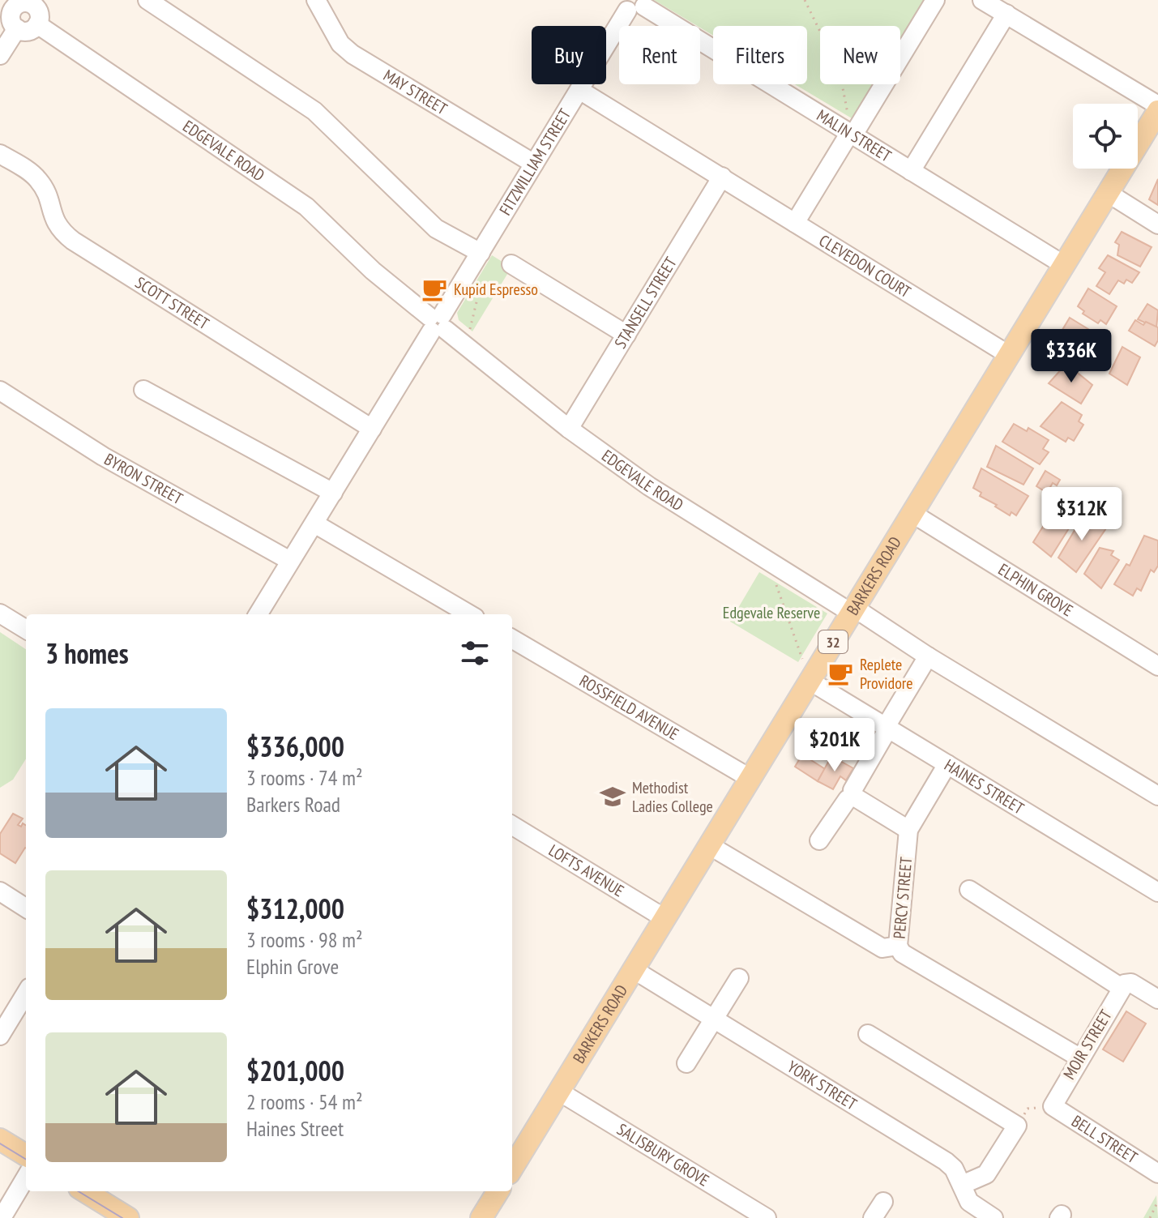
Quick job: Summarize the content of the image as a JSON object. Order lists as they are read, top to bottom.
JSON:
{
  "streets": {
    "main road": ["BARKERS ROAD", "32"],
    "street": [
      "MAY STREET",
      "MALIN STREET",
      "EDGEVALE ROAD",
      "FITZWILLIAM STREET",
      "CLEVEDON COURT",
      "STANSELL STREET",
      "SCOTT STREET",
      "BYRON STREET",
      "ELPHIN GROVE",
      "ROSSFIELD AVENUE",
      "HAINES STREET",
      "LOFTS AVENUE",
      "PERCY STREET",
      "MOIR STREET",
      "YORK STREET",
      "BELL STREET",
      "SALISBURY GROVE"
    ]
  },
  "crossings": [
    ["MAY STREET", "FITZWILLIAM STREET"],
    ["MALIN STREET", "FITZWILLIAM STREET"],
    ["MALIN STREET", "BARKERS ROAD"],
    ["EDGEVALE ROAD", "FITZWILLIAM STREET"],
    ["EDGEVALE ROAD", "STANSELL STREET"],
    ["EDGEVALE ROAD", "BARKERS ROAD"],
    ["FITZWILLIAM STREET", "CLEVEDON COURT"],
    ["FITZWILLIAM STREET", "SCOTT STREET"],
    ["FITZWILLIAM STREET", "BYRON STREET"],
    ["CLEVEDON COURT", "STANSELL STREET"],
    ["CLEVEDON COURT", "BARKERS ROAD"],
    ["BARKERS ROAD", "ELPHIN GROVE"],
    ["BARKERS ROAD", "ROSSFIELD AVENUE"],
    ["BARKERS ROAD", "HAINES STREET"],
    ["BARKERS ROAD", "LOFTS AVENUE"],
    ["BARKERS ROAD", "YORK STREET"],
    ["BARKERS ROAD", "SALISBURY GROVE"],
    ["HAINES STREET", "PERCY STREET"],
    ["PERCY STREET", "MOIR STREET"],
    ["MOIR STREET", "BELL STREET"]
  ],
  "parks": ["Edgevale Reserve"],
  "places": {
    "cafe": ["Kupid Espresso", "Replete Providore"],
    "school or university": ["Methodist Ladies College"]
  },
  "page": {
    "chip": [
      "Buy",
      "Rent",
      "Filters",
      "New"
    ],
    "price": ["$336K", "$312K", "$201K"],
    "heading": "3 homes",
    "list": [
      {
        "name": "$336,000",
        "note": "3 rooms · 74 m² · Barkers Road"
      },
      {
        "name": "$312,000",
        "note": "3 rooms · 98 m² · Elphin Grove"
      },
      {
        "name": "$201,000",
        "note": "2 rooms · 54 m² · Haines Street"
      }
    ]
  }
}
